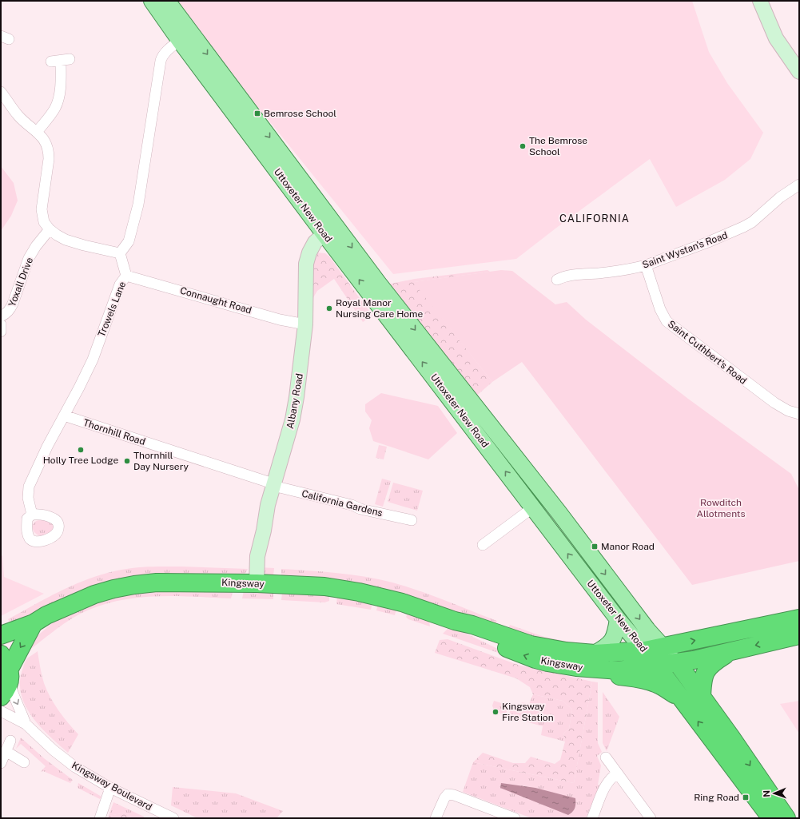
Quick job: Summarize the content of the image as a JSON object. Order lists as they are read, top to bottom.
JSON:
{
  "streets": {
    "highway": ["Uttoxeter New Road", "Kingsway"],
    "street": [
      "Saint Wystan's Road",
      "Yoxall Drive",
      "Connaught Road",
      "Trowels Lane",
      "Saint Cuthbert's Road",
      "Albany Road",
      "Thornhill Road",
      "California Gardens",
      "Kingsway Boulevard"
    ]
  },
  "crossings": [
    ["Uttoxeter New Road", "Albany Road"],
    ["Uttoxeter New Road", "Kingsway"],
    ["Saint Wystan's Road", "Saint Cuthbert's Road"],
    ["Connaught Road", "Trowels Lane"],
    ["Connaught Road", "Albany Road"],
    ["Trowels Lane", "Thornhill Road"],
    ["Albany Road", "Thornhill Road"],
    ["Albany Road", "California Gardens"],
    ["Albany Road", "Kingsway"],
    ["Thornhill Road", "California Gardens"]
  ],
  "districts": ["CALIFORNIA"],
  "parks": ["Rowditch Allotments"],
  "places": {
    "transit": ["Bemrose School", "Manor Road", "Ring Road"],
    "other": [
      "The Bemrose School",
      "Royal Manor Nursing Care Home",
      "Holly Tree Lodge",
      "Thornhill Day Nursery",
      "Kingsway Fire Station"
    ]
  },
  "north": "left"
}
